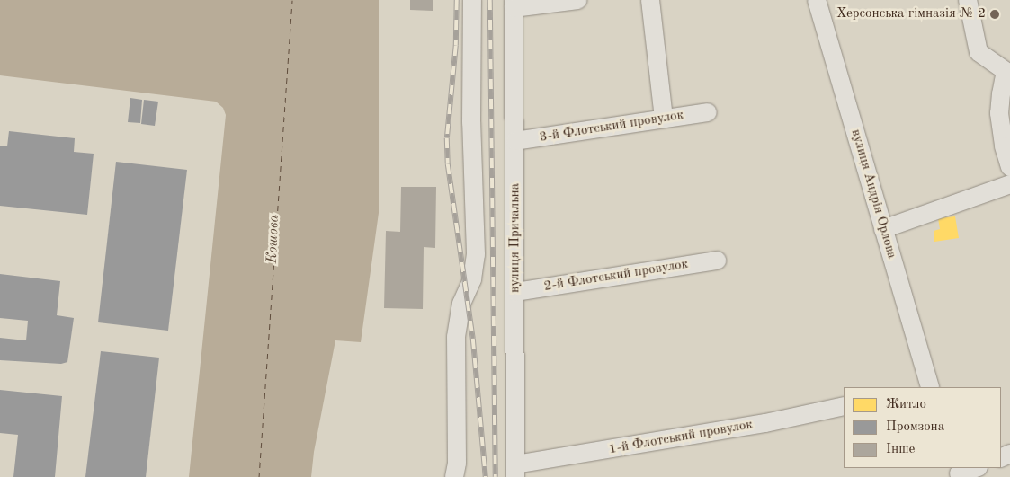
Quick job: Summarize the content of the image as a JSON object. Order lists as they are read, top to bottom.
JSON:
{
  "streets": {
    "street": [
      "3-й Флотський провулок",
      "вулиця Андрія Орлова",
      "вулиця Причальна",
      "2-й Флотський провулок",
      "1-й Флотський провулок"
    ]
  },
  "crossings": [
    ["3-й Флотський провулок", "вулиця Причальна"],
    ["вулиця Причальна", "2-й Флотський провулок"],
    ["вулиця Причальна", "1-й Флотський провулок"]
  ],
  "water": ["Кошова"],
  "places": ["Херсонська гімназія № 2"],
  "legend": ["Житло", "Промзона", "Інше"]
}
